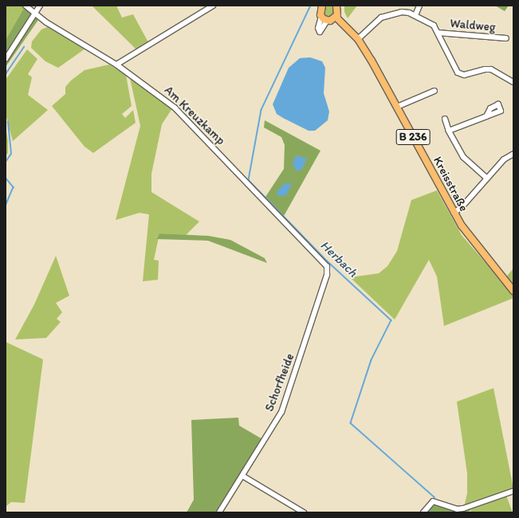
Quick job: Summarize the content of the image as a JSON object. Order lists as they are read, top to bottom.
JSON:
{
  "streets": {
    "main road": ["B 236", "Kreisstraße"],
    "street": ["Waldweg", "Am Kreuzkamp", "Schorfheide"]
  },
  "crossings": [
    ["Waldweg", "Kreisstraße"],
    ["Am Kreuzkamp", "Schorfheide"]
  ],
  "water": ["Herbach"]
}
